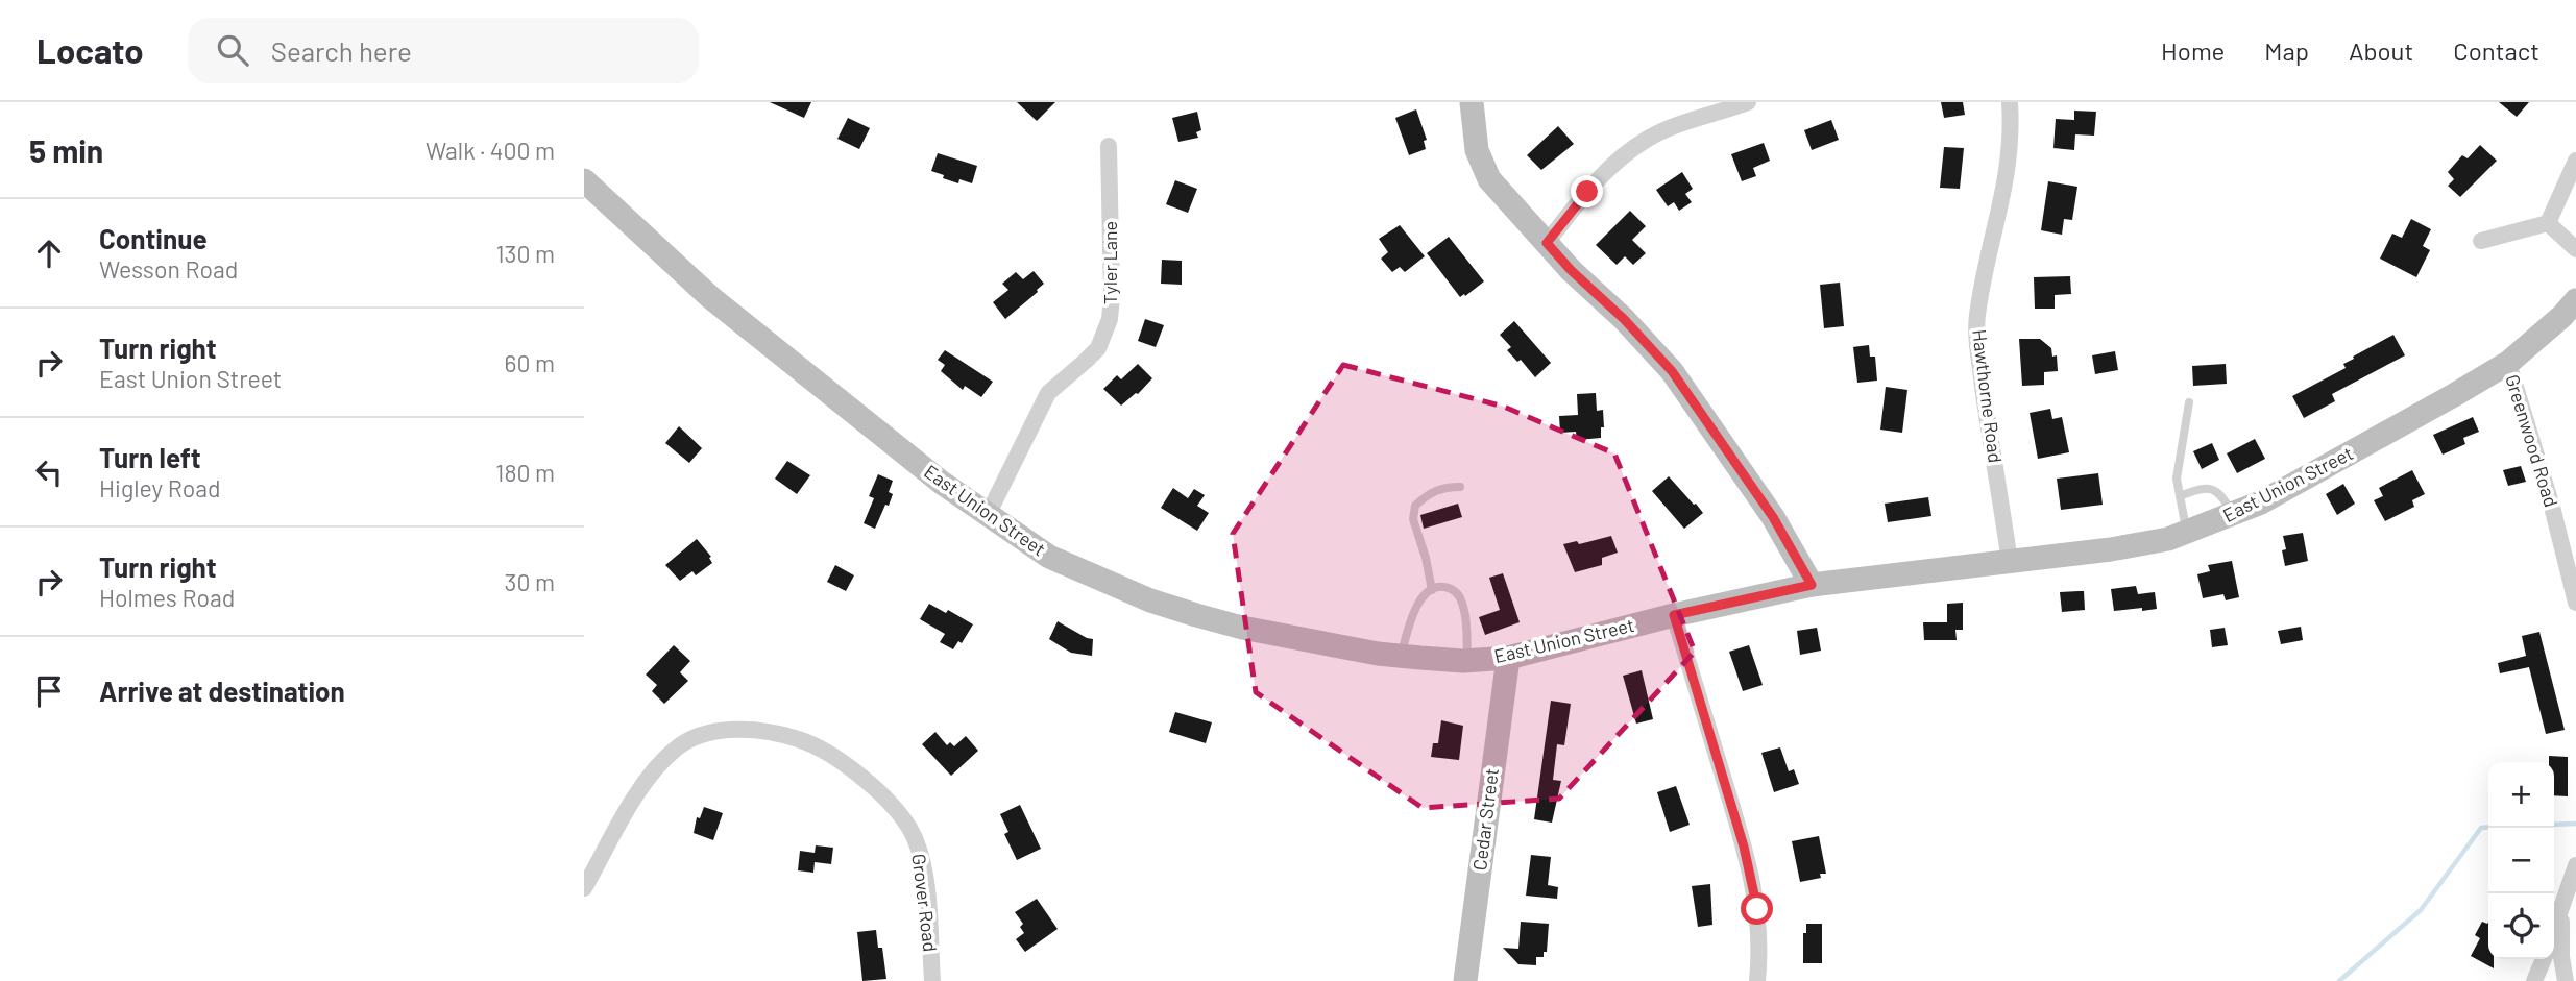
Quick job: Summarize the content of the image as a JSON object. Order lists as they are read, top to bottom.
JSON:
{
  "streets": {
    "street": [
      "Tyler Lane",
      "Hawthorne Road",
      "Greenwood Road",
      "East Union Street",
      "Cedar Street",
      "Grover Road"
    ]
  },
  "crossings": [
    ["Tyler Lane", "East Union Street"],
    ["Hawthorne Road", "East Union Street"],
    ["Greenwood Road", "East Union Street"],
    ["East Union Street", "Cedar Street"]
  ],
  "page": {
    "header": "Locato",
    "search": "Search here",
    "nav": [
      "Home",
      "Map",
      "About",
      "Contact"
    ],
    "heading": ["5 min", "Walk · 400 m"],
    "list": [
      ["Continue", "Wesson Road", "130 m"],
      ["Turn right", "East Union Street", "60 m"],
      ["Turn left", "Higley Road", "180 m"],
      ["Turn right", "Holmes Road", "30 m"],
      "Arrive at destination"
    ],
    "map_buttons": ["+", "−"]
  }
}
